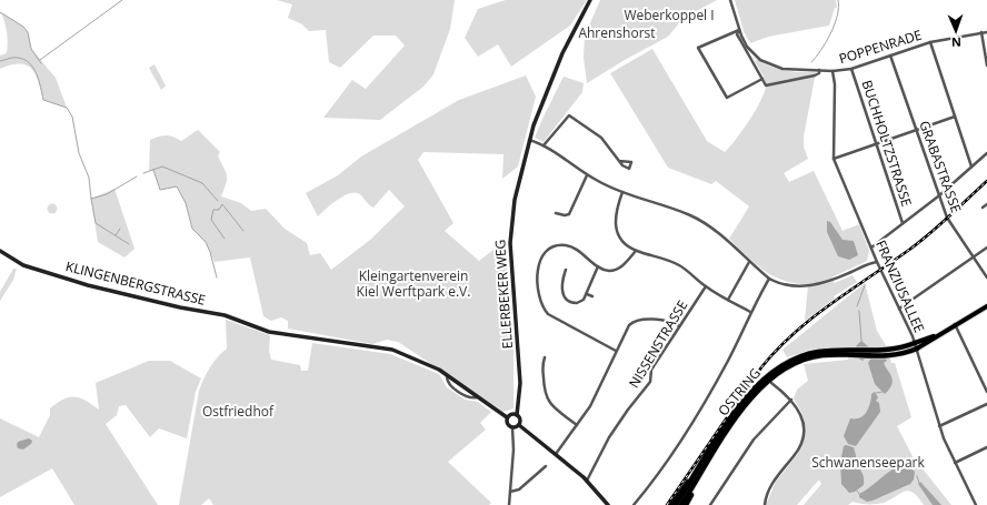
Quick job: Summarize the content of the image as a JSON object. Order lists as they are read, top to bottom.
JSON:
{
  "streets": {
    "highway": ["OSTRING"],
    "street": [
      "POPPENRADE",
      "BUCHHOLTZSTRASSE",
      "GRABASTRASSE",
      "KLINGENBERGSTRASSE",
      "FRANZIUSALLEE",
      "ELLERBEKER WEG",
      "NISSENSTRASSE"
    ]
  },
  "crossings": [
    ["POPPENRADE", "BUCHHOLTZSTRASSE"],
    ["POPPENRADE", "GRABASTRASSE"],
    ["POPPENRADE", "FRANZIUSALLEE"],
    ["KLINGENBERGSTRASSE", "ELLERBEKER WEG"],
    ["FRANZIUSALLEE", "OSTRING"]
  ],
  "parks": [
    "Weberkoppel I",
    "Ahrenshorst",
    "Kleingartenverein Kiel Werftpark e.V.",
    "Ostfriedhof",
    "Schwanenseepark"
  ],
  "north": "bottom"
}
